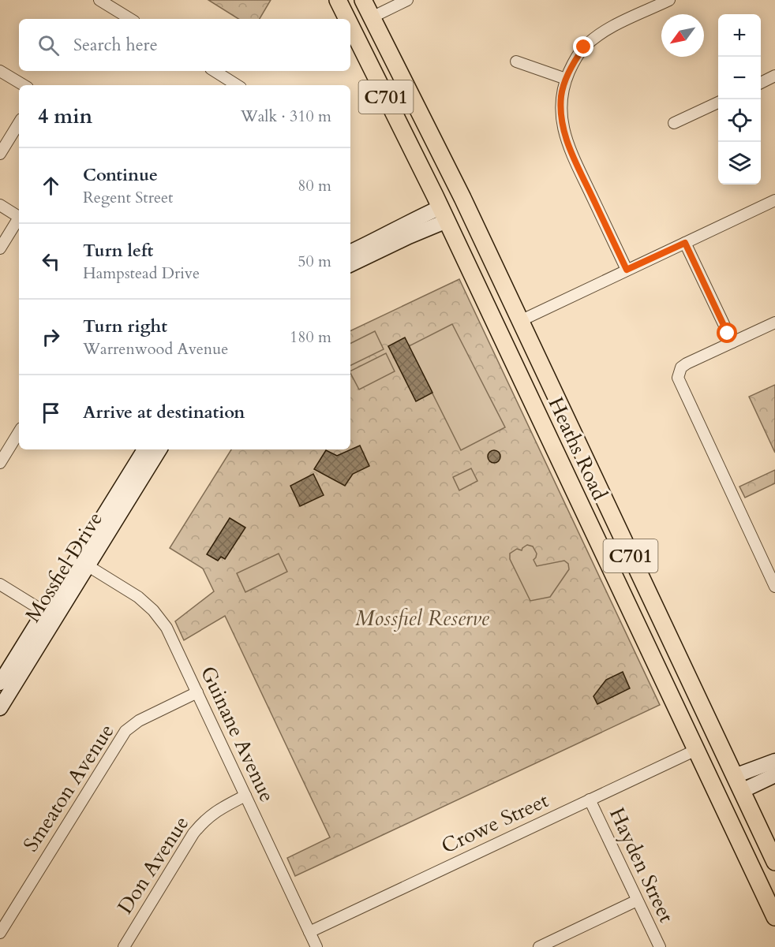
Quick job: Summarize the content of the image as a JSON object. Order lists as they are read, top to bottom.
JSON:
{
  "streets": {
    "main road": ["C701", "Heaths Road"],
    "street": [
      "Mossfiel Drive",
      "Guinane Avenue",
      "Smeaton Avenue",
      "Crowe Street",
      "Don Avenue",
      "Hayden Street"
    ]
  },
  "crossings": [
    ["Heaths Road", "Crowe Street"],
    ["Mossfiel Drive", "Guinane Avenue"],
    ["Guinane Avenue", "Smeaton Avenue"],
    ["Guinane Avenue", "Crowe Street"],
    ["Guinane Avenue", "Don Avenue"],
    ["Crowe Street", "Hayden Street"]
  ],
  "parks": ["Mossfiel Reserve"],
  "north": "bottom left",
  "page": {
    "map_buttons": ["+", "−"],
    "search": "Search here",
    "heading": ["4 min", "Walk · 310 m"],
    "list": [
      ["Continue", "Regent Street", "80 m"],
      ["Turn left", "Hampstead Drive", "50 m"],
      ["Turn right", "Warrenwood Avenue", "180 m"],
      "Arrive at destination"
    ]
  }
}
